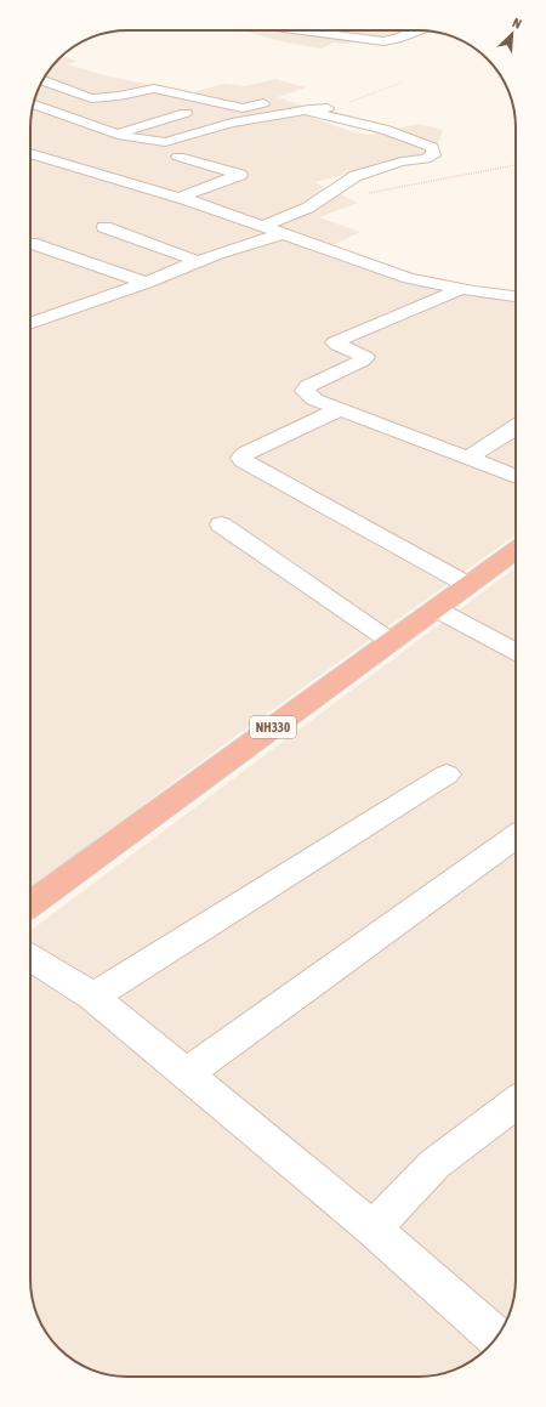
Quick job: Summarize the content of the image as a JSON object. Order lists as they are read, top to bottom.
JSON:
{
  "streets": {
    "highway": ["NH330"]
  },
  "north": "top right"
}
